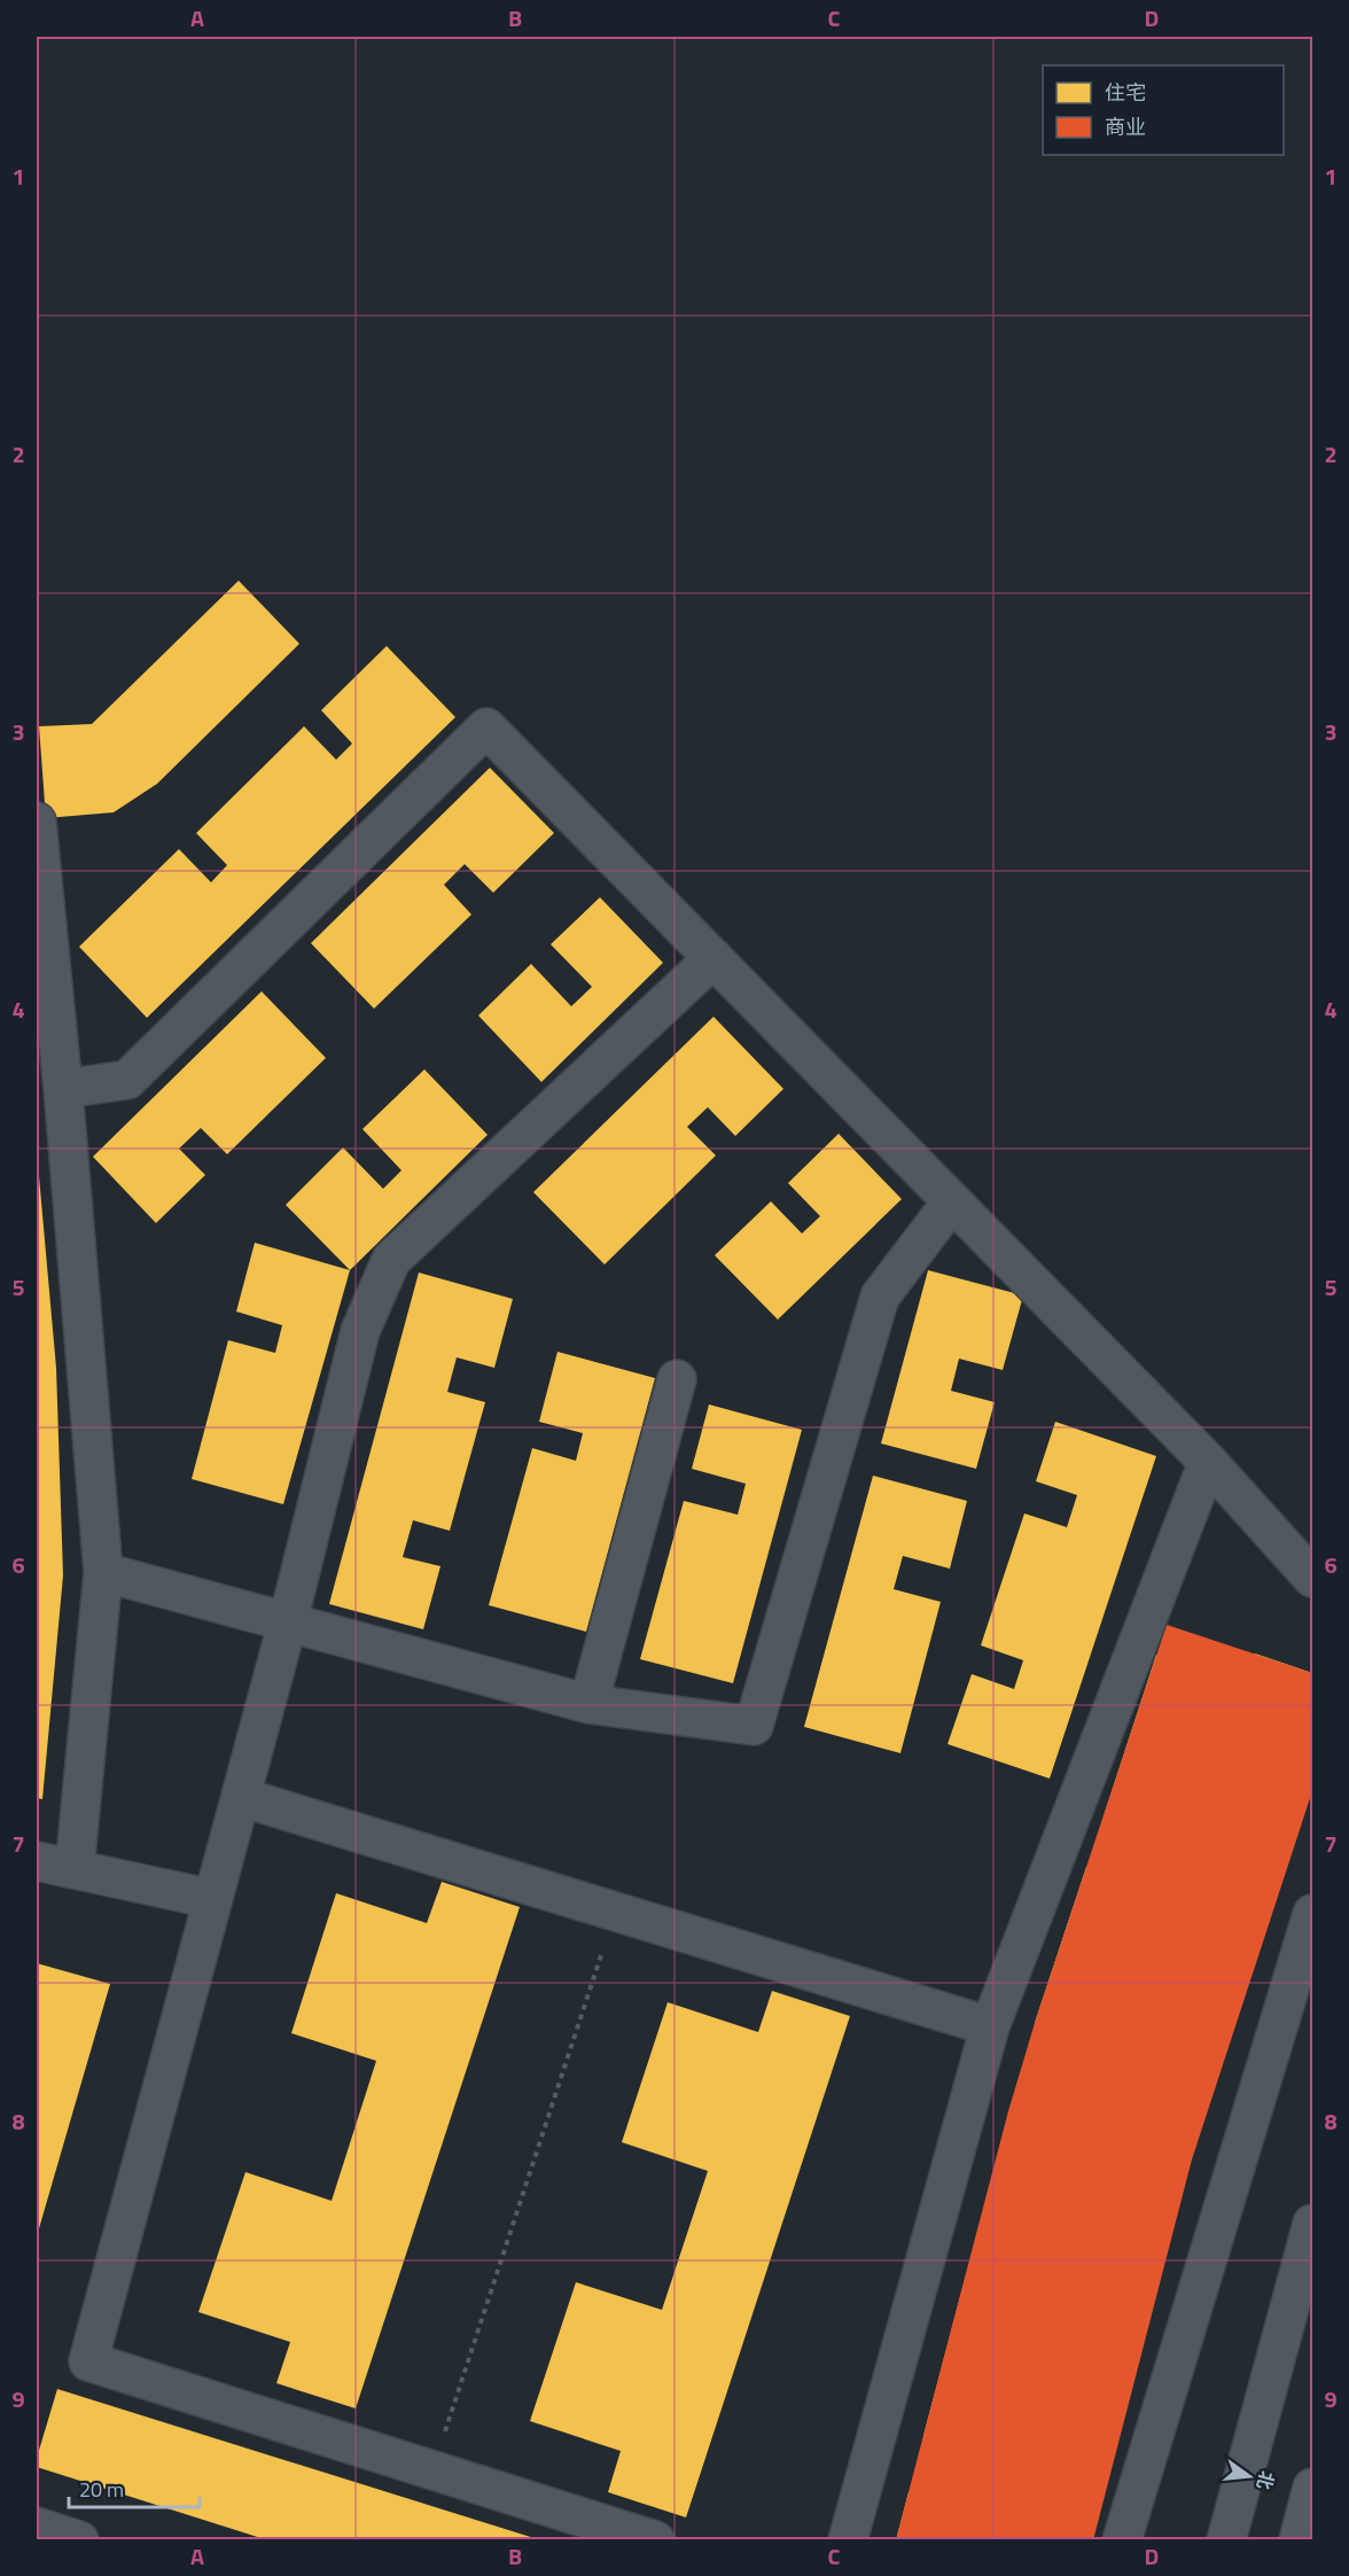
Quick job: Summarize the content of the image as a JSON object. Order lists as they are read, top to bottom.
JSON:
{
  "legend": ["住宅", "商业"],
  "scale_bar": "20 m",
  "north": "right",
  "grid": {
    "columns": [
      "A",
      "B",
      "C",
      "D"
    ],
    "rows": [
      "1",
      "2",
      "3",
      "4",
      "5",
      "6",
      "7",
      "8",
      "9"
    ]
  }
}
